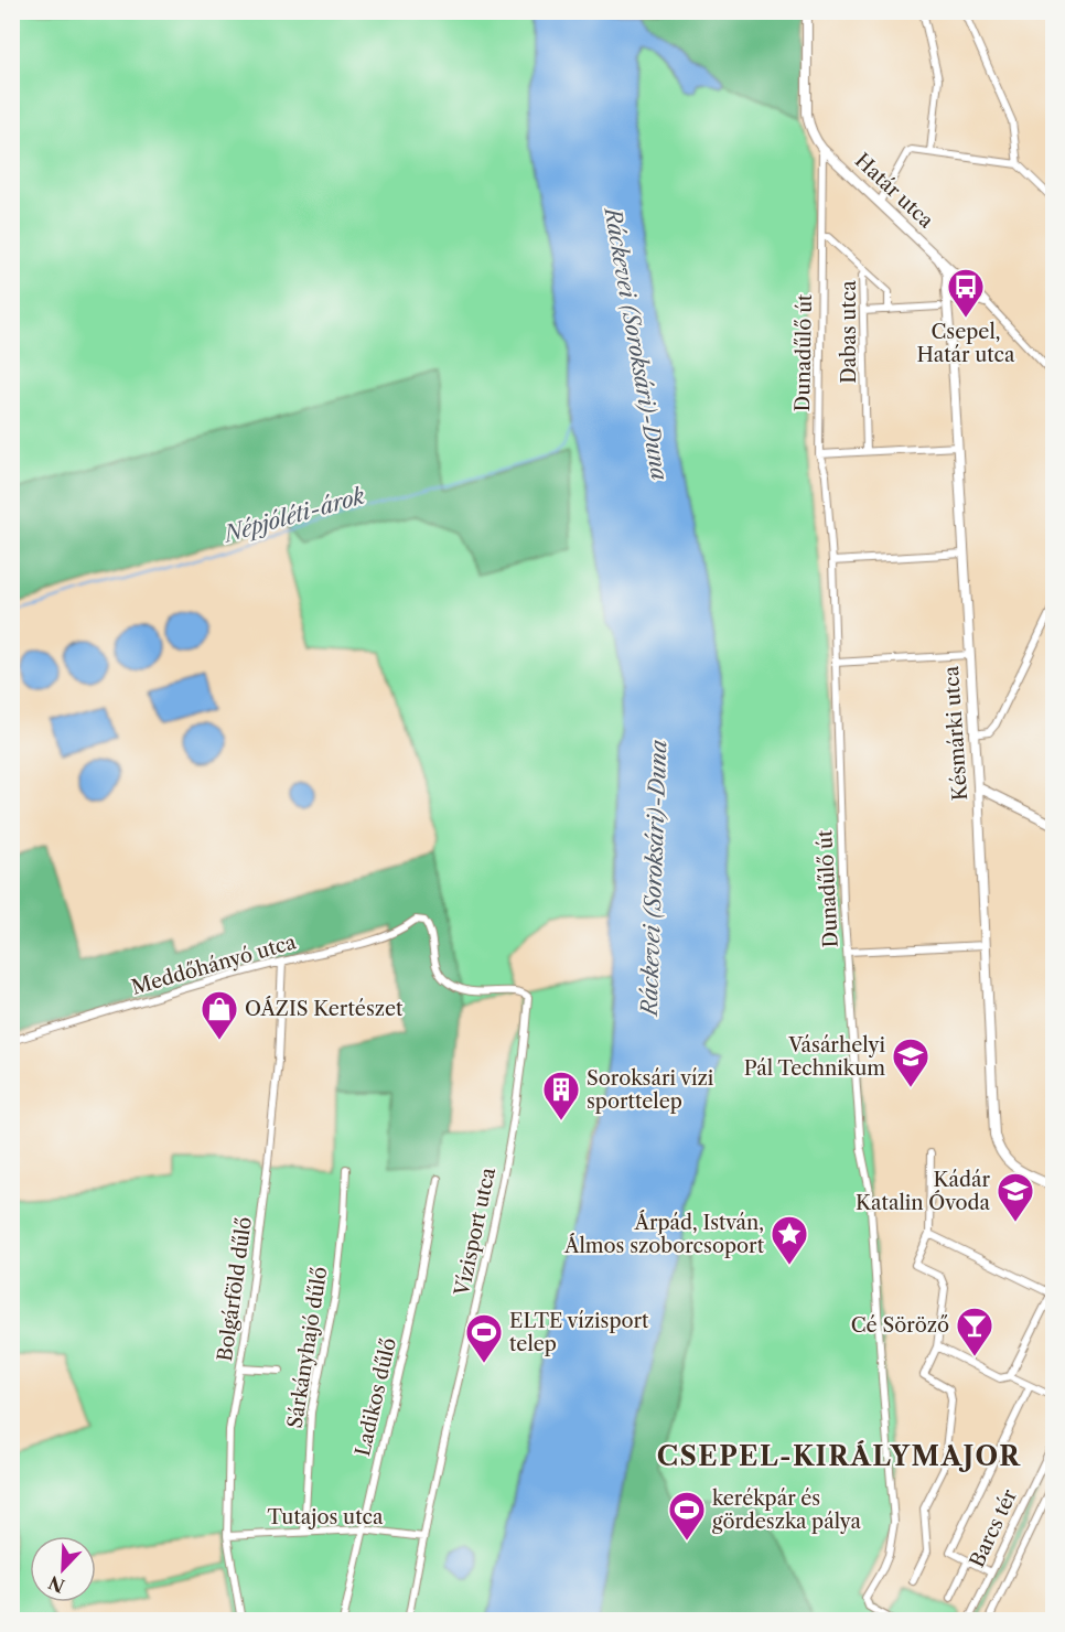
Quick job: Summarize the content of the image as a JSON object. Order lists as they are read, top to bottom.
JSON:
{
  "streets": {
    "street": [
      "Határ utca",
      "Dabas utca",
      "Dunadűlő út",
      "Késmárki utca",
      "Meddőhányó utca",
      "Vízisport utca",
      "Bolgárföld dűlő",
      "Sárkányhajó dűlő",
      "Ladikos dűlő",
      "Tutajos utca",
      "Barcs tér"
    ]
  },
  "crossings": [
    ["Határ utca", "Dunadűlő út"],
    ["Határ utca", "Késmárki utca"],
    ["Dabas utca", "Dunadűlő út"],
    ["Meddőhányó utca", "Vízisport utca"],
    ["Meddőhányó utca", "Bolgárföld dűlő"],
    ["Vízisport utca", "Tutajos utca"],
    ["Bolgárföld dűlő", "Tutajos utca"],
    ["Sárkányhajó dűlő", "Tutajos utca"],
    ["Ladikos dűlő", "Tutajos utca"]
  ],
  "districts": ["CSEPEL-KIRÁLYMAJOR"],
  "water": ["Ráckevei (Soroksári)-Duna", "Népjóléti-árok"],
  "places": {
    "bus stop": ["Csepel, Határ utca"],
    "shop": ["OÁZIS Kertészet"],
    "school or university": ["Vásárhelyi Pál Technikum", "Kádár Katalin Óvoda"],
    "building": ["Soroksári vízi sporttelep"],
    "place": ["Árpád, István, Álmos szoborcsoport"],
    "bar": ["Cé Söröző"],
    "sports": ["ELTE vízisport telep", "kerékpár és gördeszka pálya"]
  },
  "north": "bottom left"
}
